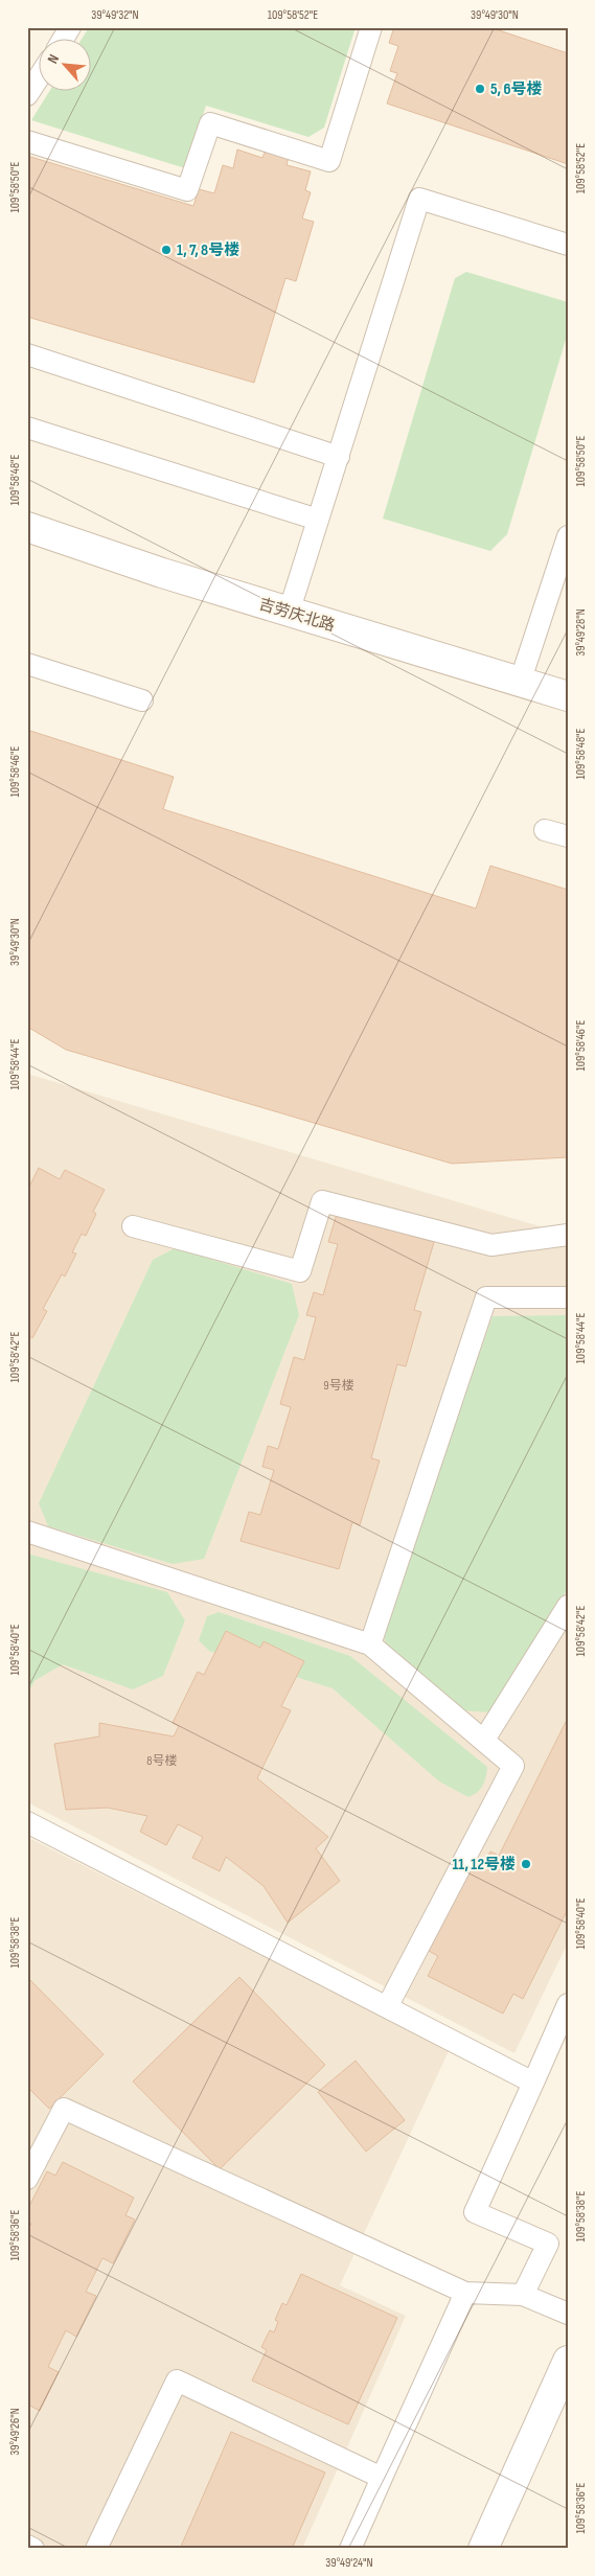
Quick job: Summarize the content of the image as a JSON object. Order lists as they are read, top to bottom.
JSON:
{
  "streets": {
    "main road": ["吉劳庆北路"]
  },
  "places": ["5, 6号楼", "1, 7, 8号楼", "11, 12号楼"],
  "house_numbers": ["9号楼", "8号楼"],
  "north": "top left",
  "coordinates": [
    "39°49'32\"N",
    "109°58'52\"E",
    "39°49'30\"N",
    "109°58'50\"E",
    "109°58'48\"E",
    "39°49'28\"N",
    "109°58'46\"E",
    "109°58'44\"E",
    "109°58'42\"E",
    "109°58'40\"E",
    "109°58'38\"E",
    "109°58'36\"E",
    "39°49'26\"N",
    "39°49'24\"N"
  ]
}
